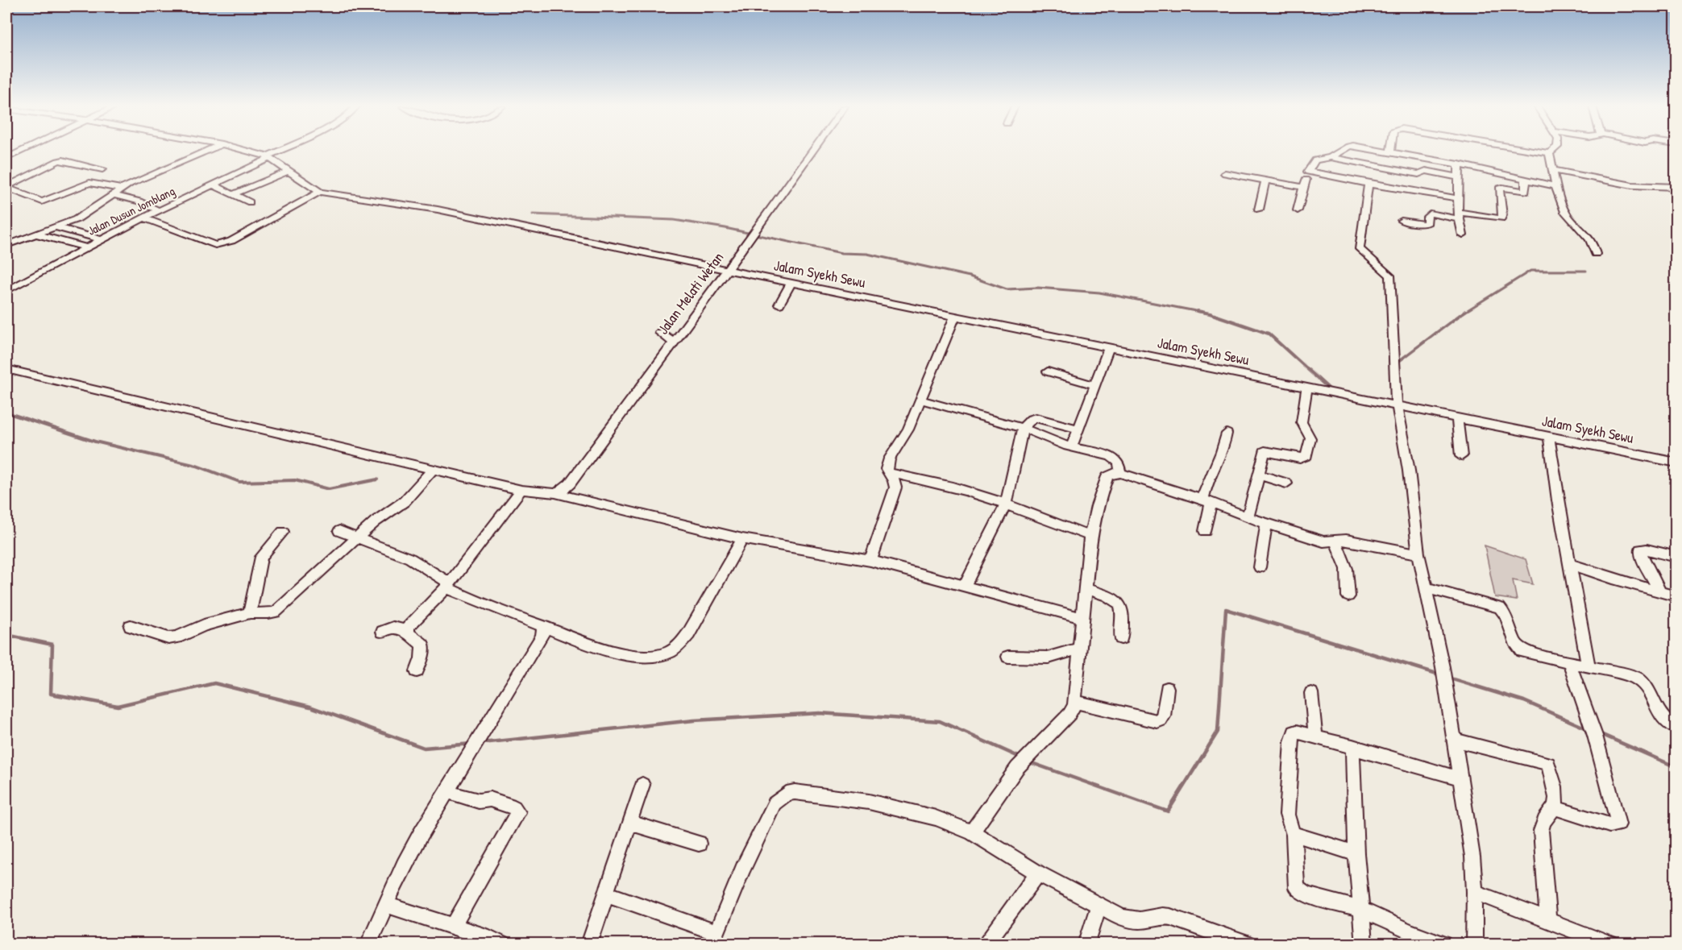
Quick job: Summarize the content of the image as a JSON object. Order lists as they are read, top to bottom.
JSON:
{
  "streets": {
    "street": ["Jalan Dusun Jomblang", "Jalam Syekh Sewu", "Jalan Melati Wetan"]
  },
  "crossings": [
    ["Jalam Syekh Sewu", "Jalan Melati Wetan"]
  ]
}
